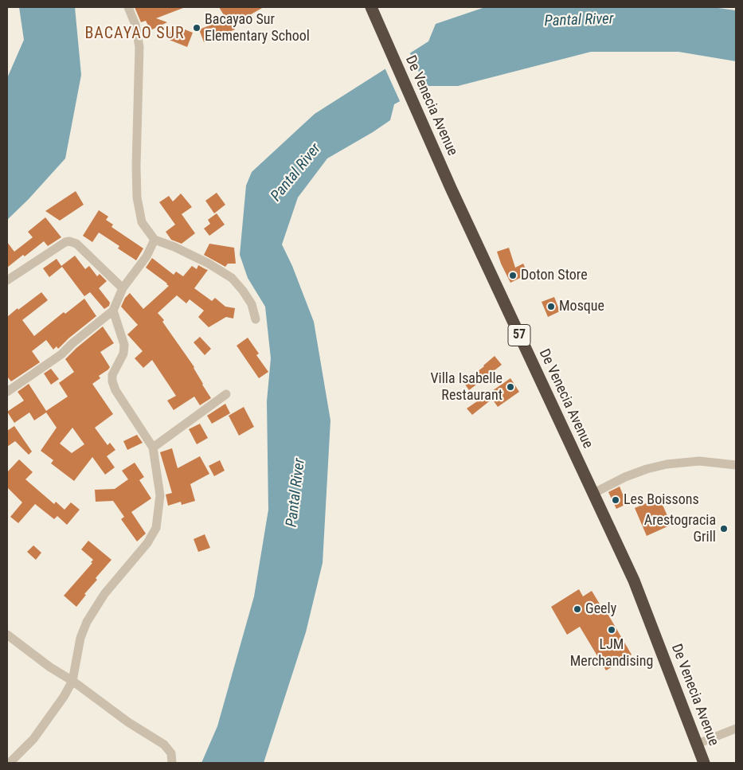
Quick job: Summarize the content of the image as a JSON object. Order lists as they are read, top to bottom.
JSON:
{
  "streets": {
    "highway": ["De Venecia Avenue", "57"]
  },
  "districts": ["BACAYAO SUR"],
  "water": ["Pantal River"],
  "places": [
    "Bacayao Sur Elementary School",
    "Doton Store",
    "Mosque",
    "Villa Isabelle Restaurant",
    "Les Boissons",
    "Arestogracia Grill",
    "Geely",
    "LJM Merchandising"
  ]
}
